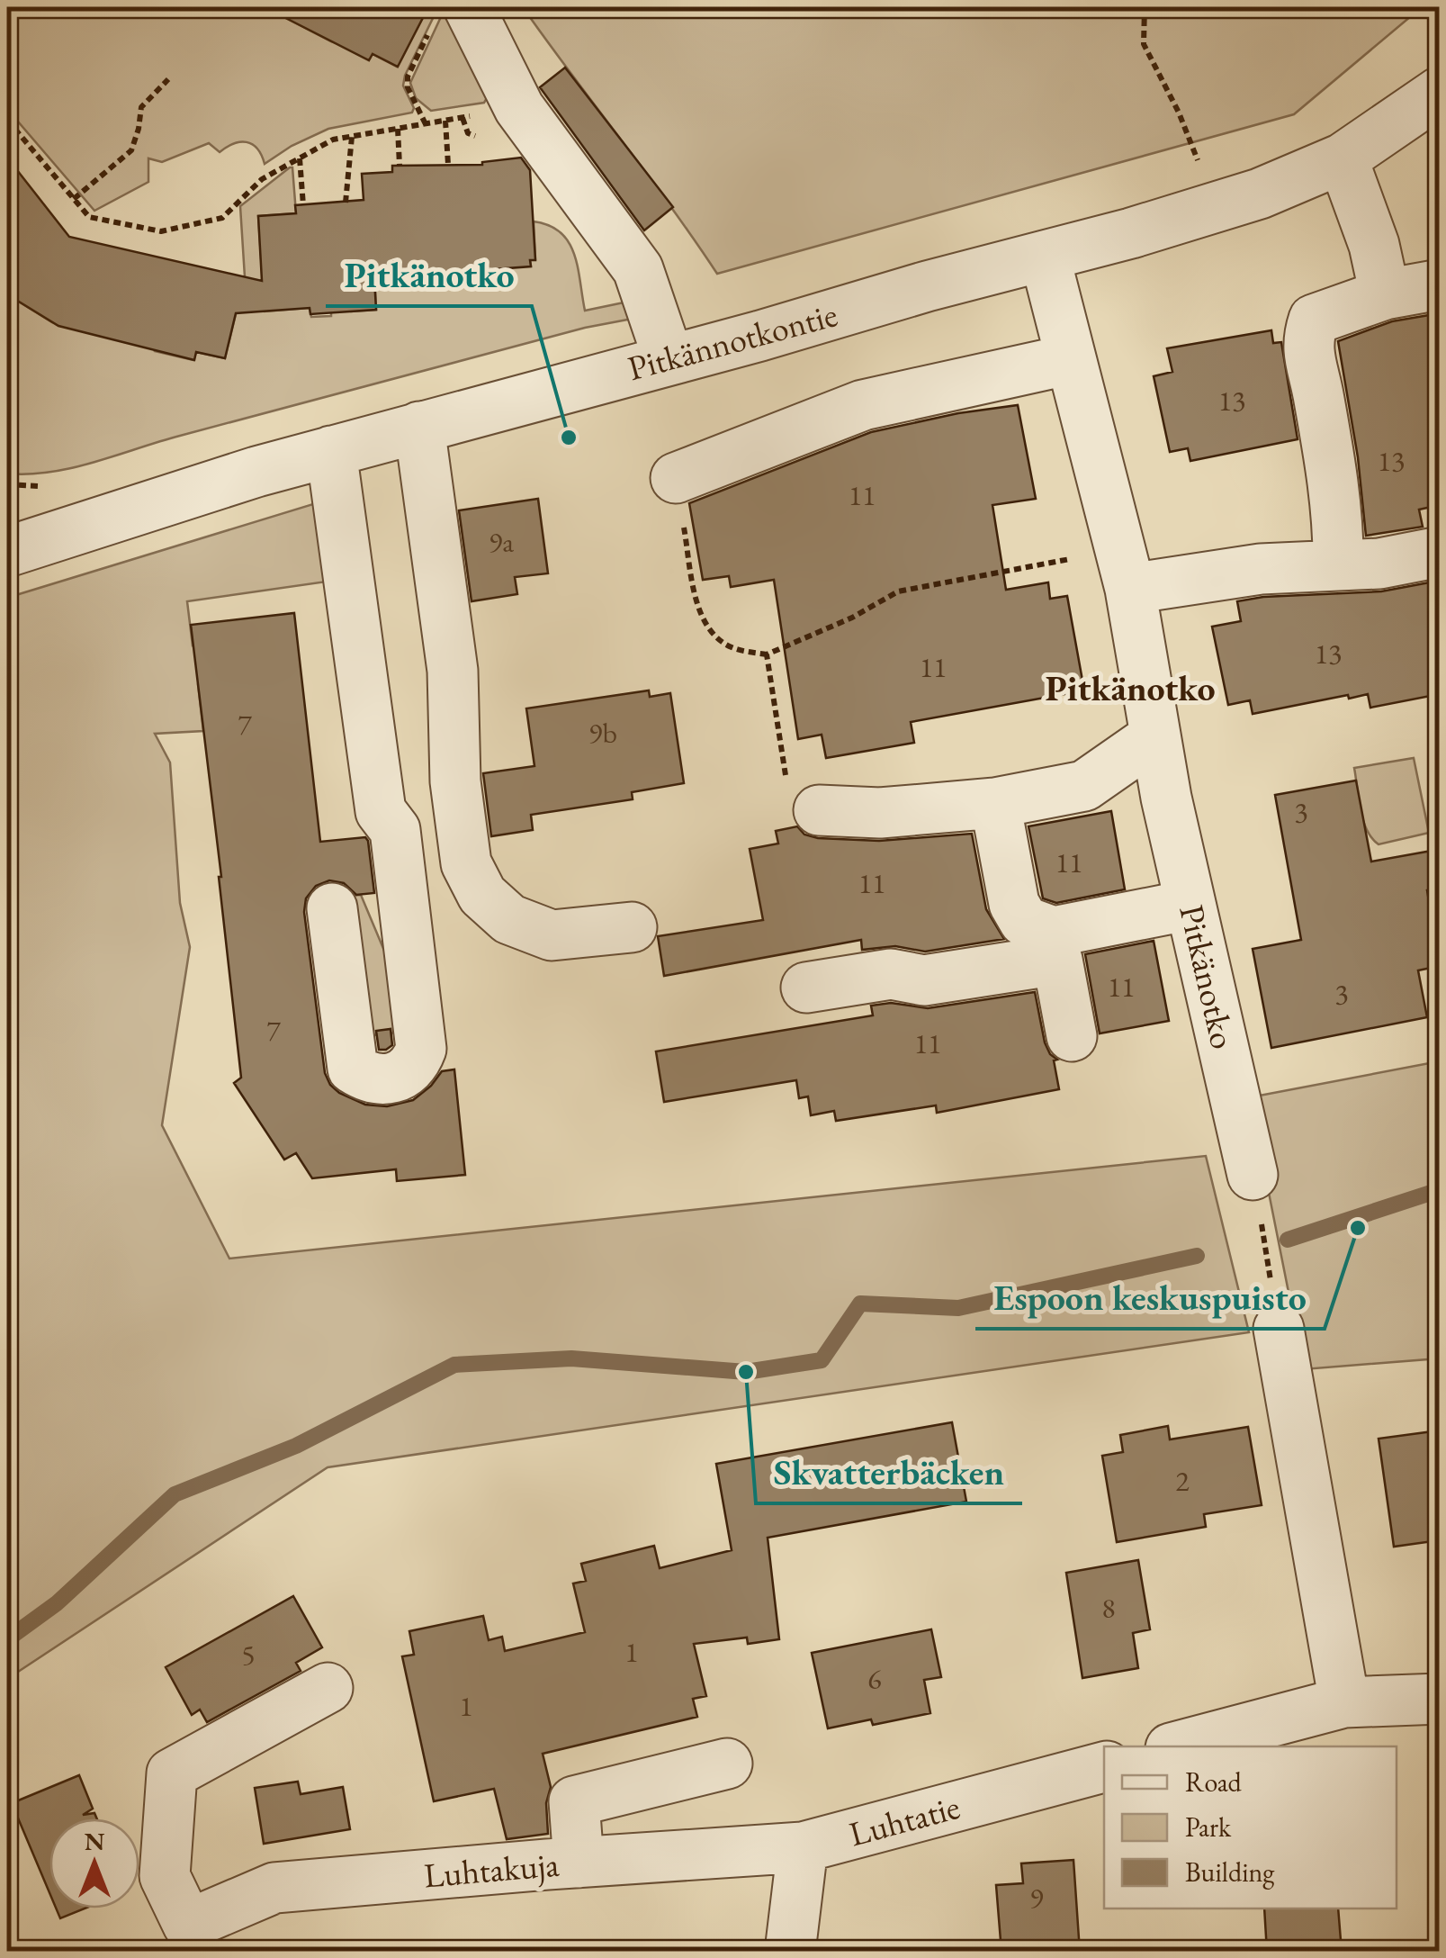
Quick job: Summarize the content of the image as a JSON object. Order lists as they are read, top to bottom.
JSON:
{
  "streets": {
    "street": [
      "Pitkännotkontie",
      "Pitkänotko",
      "Luhtatie",
      "Luhtakuja"
    ]
  },
  "crossings": [
    ["Pitkännotkontie", "Pitkänotko"],
    ["Luhtatie", "Luhtakuja"]
  ],
  "districts": ["Pitkänotko"],
  "places": ["Pitkänotko", "Espoon keskuspuisto", "Skvatterbäcken"],
  "house_numbers": [
    "13",
    "13",
    "11",
    "9a",
    "13",
    "11",
    "7",
    "9b",
    "3",
    "11",
    "11",
    "11",
    "3",
    "7",
    "11",
    "2",
    "8",
    "1",
    "5",
    "6",
    "1",
    "9"
  ],
  "legend": ["Road", "Park", "Building"],
  "north": "top"
}
